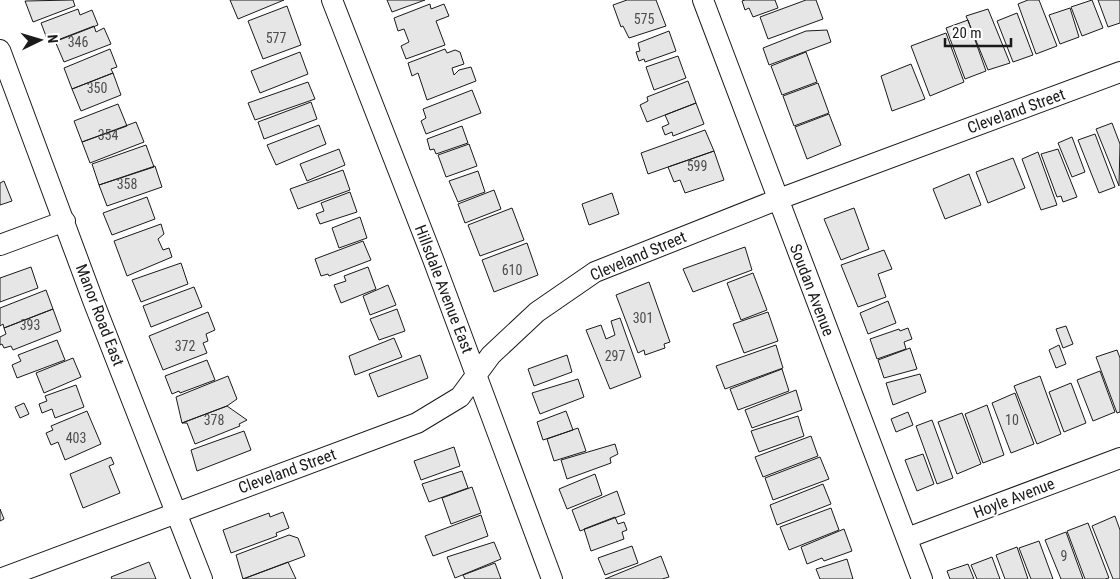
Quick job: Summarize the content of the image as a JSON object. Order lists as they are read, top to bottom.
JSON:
{
  "streets": {
    "street": [
      "Cleveland Street",
      "Hillsdale Avenue East",
      "Soudan Avenue",
      "Manor Road East",
      "Hoyle Avenue"
    ]
  },
  "crossings": [
    ["Cleveland Street", "Hillsdale Avenue East"],
    ["Cleveland Street", "Soudan Avenue"],
    ["Cleveland Street", "Manor Road East"],
    ["Soudan Avenue", "Hoyle Avenue"]
  ],
  "house_numbers": [
    "575",
    "577",
    "346",
    "350",
    "354",
    "599",
    "358",
    "610",
    "301",
    "393",
    "372",
    "297",
    "378",
    "10",
    "403",
    "9"
  ],
  "scale_bar": "20 m",
  "north": "right"
}
